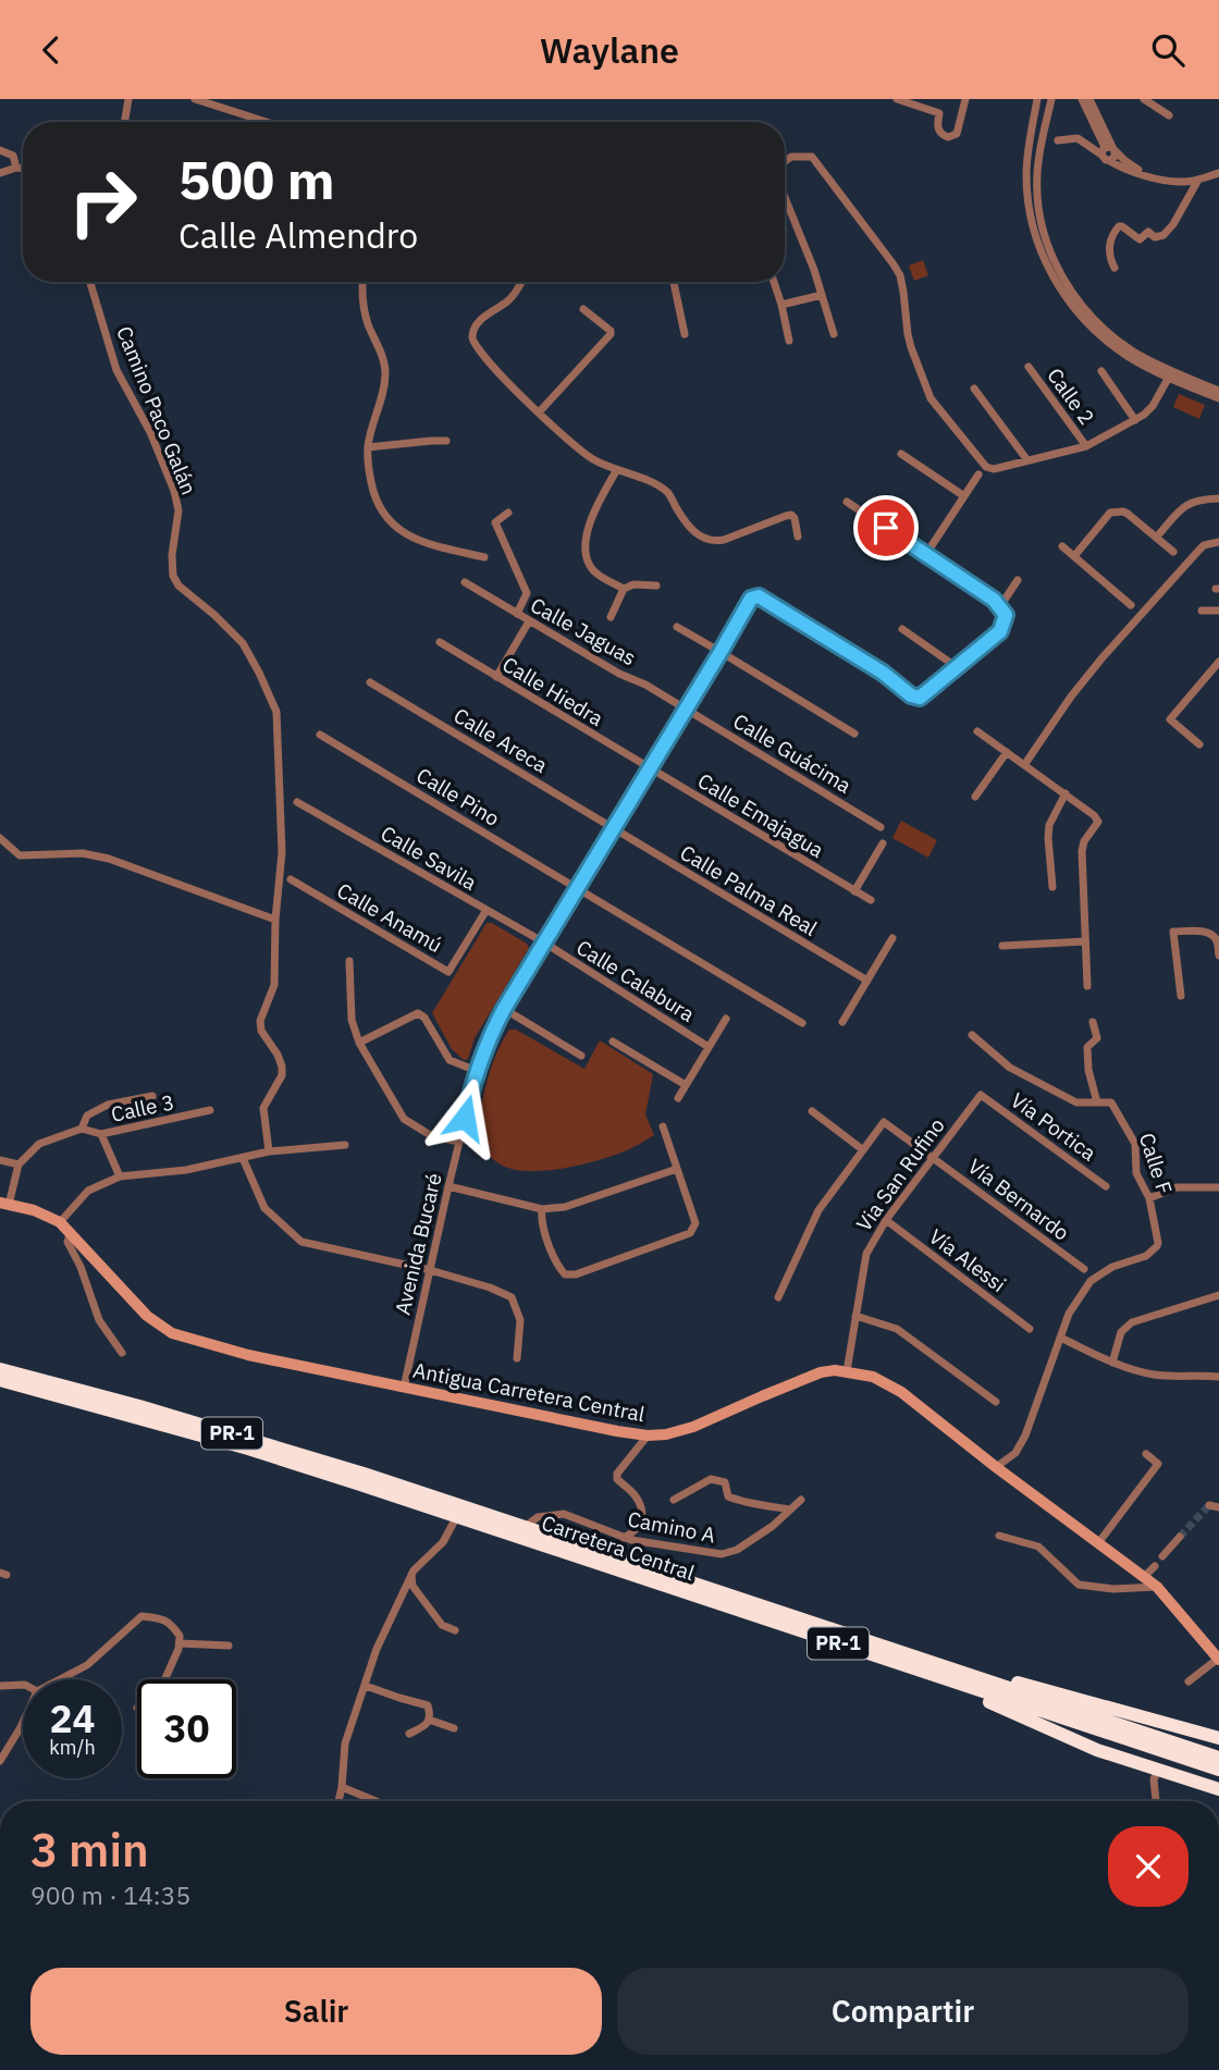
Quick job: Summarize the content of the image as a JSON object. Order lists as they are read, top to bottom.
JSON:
{
  "streets": {
    "highway": ["PR-1", "Carretera Central"],
    "street": [
      "Calle 2",
      "Camino Paco Galán",
      "Calle Jaguas",
      "Calle Hiedra",
      "Calle Areca",
      "Calle Guácima",
      "Calle Pino",
      "Calle Emajagua",
      "Calle Savila",
      "Calle Palma Real",
      "Calle Anamú",
      "Calle Calabura",
      "Calle 3",
      "Vía Portica",
      "Calle F",
      "Via San Rufino",
      "Vía Bernardo",
      "Avenida Bucaré",
      "Vía Alessi",
      "Antigua Carretera Central",
      "Camino A"
    ]
  },
  "crossings": [
    ["Calle Jaguas", "Calle Guácima"],
    ["Calle Jaguas", "Avenida Bucaré"],
    ["Calle Hiedra", "Calle Emajagua"],
    ["Calle Hiedra", "Avenida Bucaré"],
    ["Calle Areca", "Calle Palma Real"],
    ["Calle Areca", "Avenida Bucaré"],
    ["Calle Guácima", "Avenida Bucaré"],
    ["Calle Pino", "Avenida Bucaré"],
    ["Calle Emajagua", "Avenida Bucaré"],
    ["Calle Savila", "Calle Anamú"],
    ["Calle Savila", "Calle Calabura"],
    ["Calle Savila", "Avenida Bucaré"],
    ["Calle Palma Real", "Avenida Bucaré"],
    ["Calle Calabura", "Avenida Bucaré"],
    ["Vía Portica", "Via San Rufino"],
    ["Calle F", "Antigua Carretera Central"],
    ["Via San Rufino", "Vía Bernardo"],
    ["Via San Rufino", "Vía Alessi"],
    ["Via San Rufino", "Antigua Carretera Central"],
    ["Avenida Bucaré", "Antigua Carretera Central"],
    ["Camino A", "Carretera Central"]
  ],
  "page": {
    "header": "Waylane",
    "turn": ["500 m", "Calle Almendro"],
    "speed": "24 km/h",
    "limit": "30",
    "heading": ["3 min", "900 m · 14:35"],
    "buttons": ["Salir", "Compartir"]
  }
}
